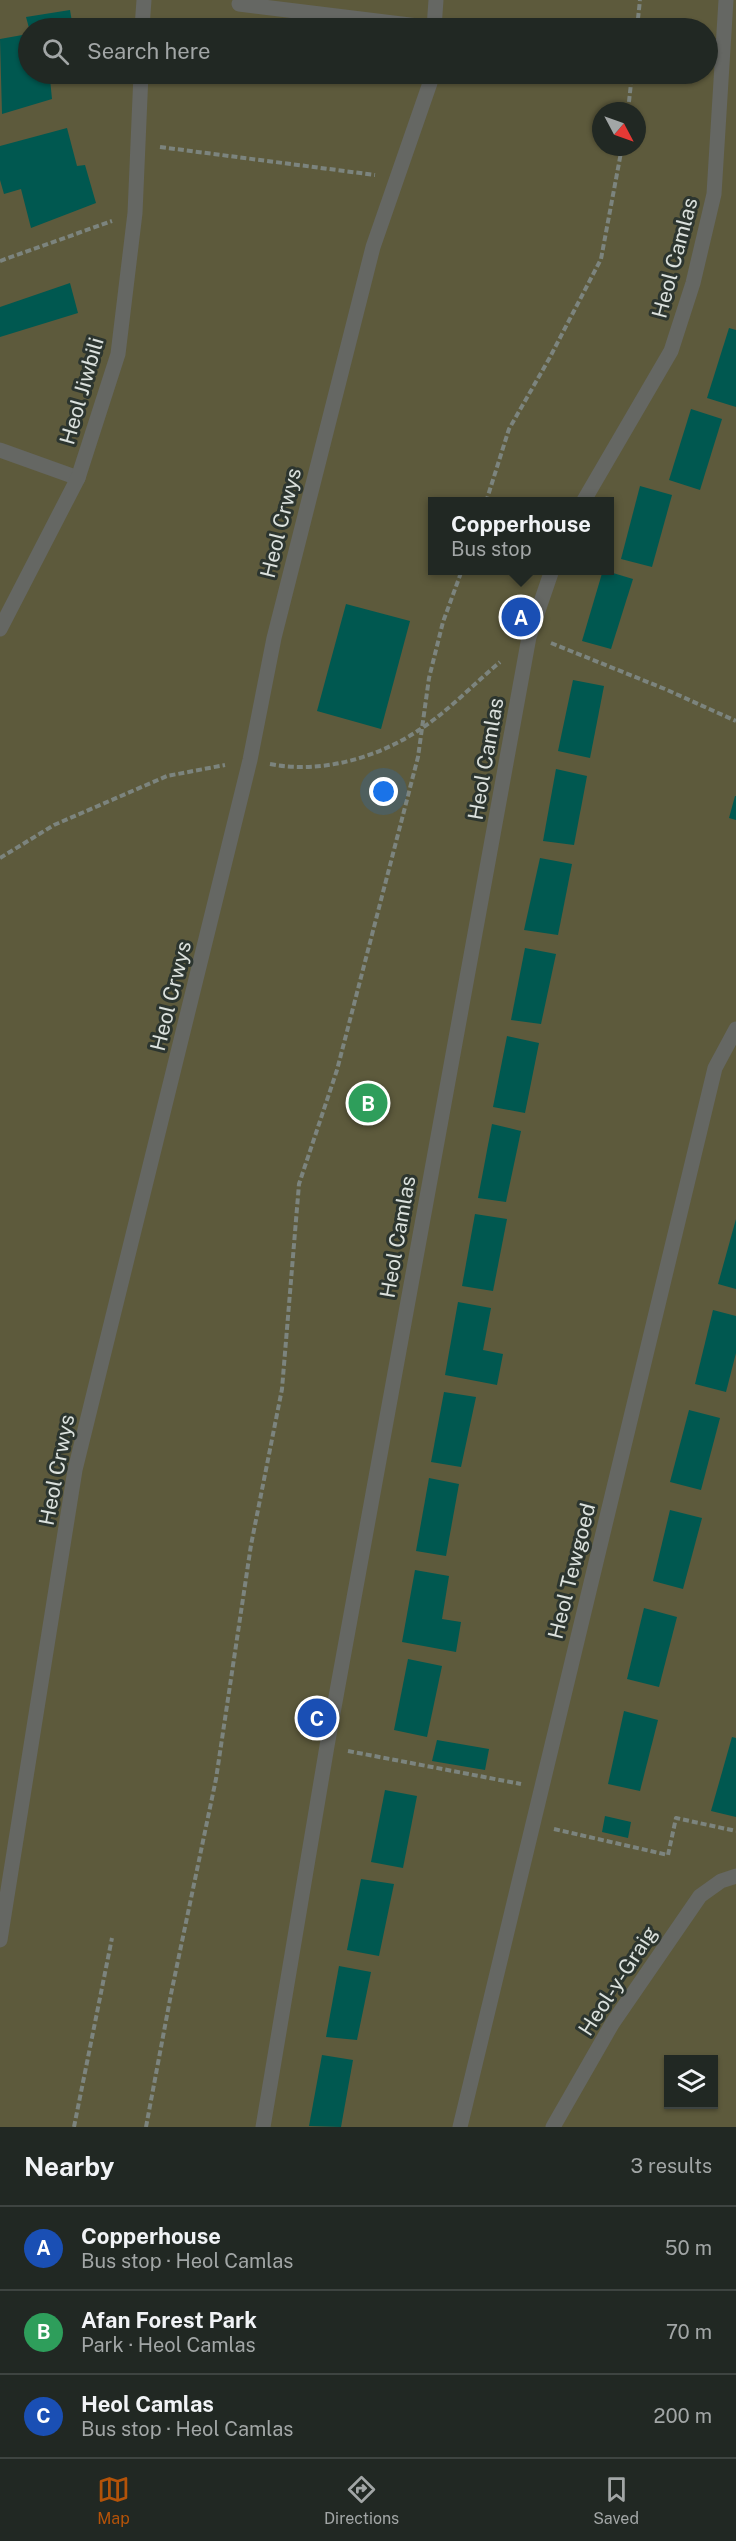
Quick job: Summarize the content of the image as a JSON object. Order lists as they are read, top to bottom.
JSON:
{
  "streets": {
    "street": [
      "Heol Camlas",
      "Heol Jiwbili",
      "Heol Crwys",
      "Heol Tewgoed",
      "Heol-y-Graig"
    ]
  },
  "north": "bottom right",
  "page": {
    "search": "Search here",
    "popup": ["Copperhouse", "Bus stop"],
    "pins": ["A", "B", "C"],
    "heading": ["Nearby", "3 results"],
    "list": [
      {
        "mark": "A",
        "name": "Copperhouse",
        "note": "Bus stop · Heol Camlas",
        "value": "50 m"
      },
      {
        "mark": "B",
        "name": "Afan Forest Park",
        "note": "Park · Heol Camlas",
        "value": "70 m"
      },
      {
        "mark": "C",
        "name": "Heol Camlas",
        "note": "Bus stop · Heol Camlas",
        "value": "200 m"
      }
    ],
    "nav": ["Map", "Directions", "Saved"]
  }
}
